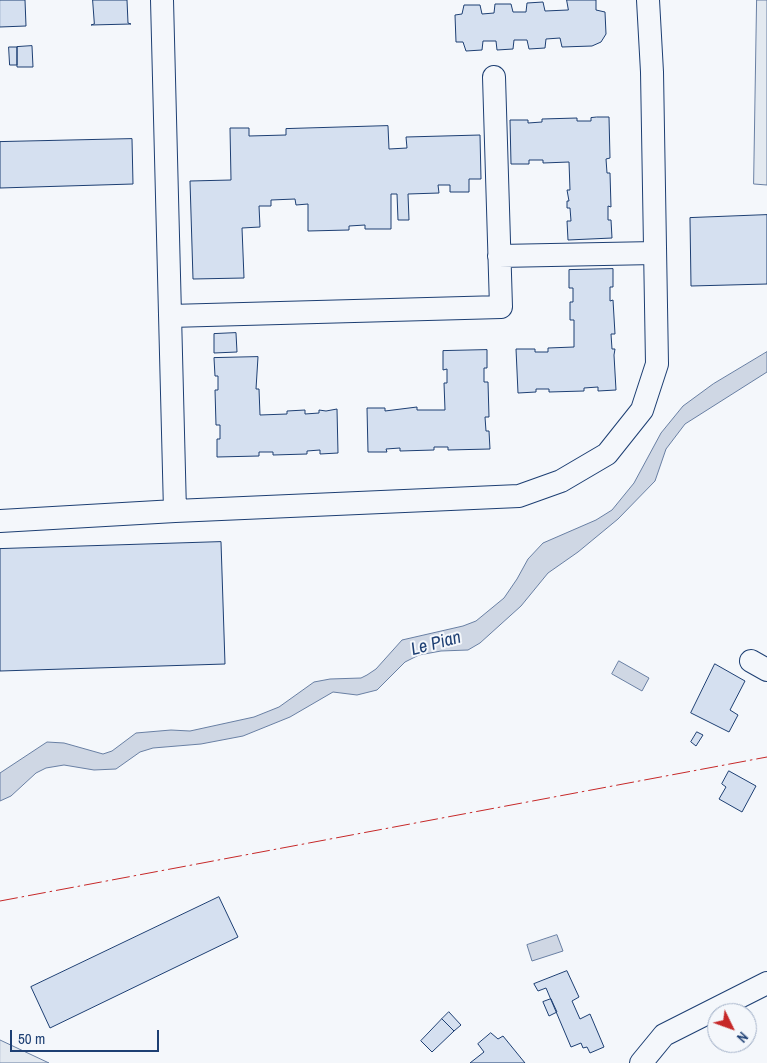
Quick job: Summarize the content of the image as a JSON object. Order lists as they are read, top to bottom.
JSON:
{
  "water": ["Le Pian"],
  "scale_bar": "50 m",
  "north": "bottom right"
}
